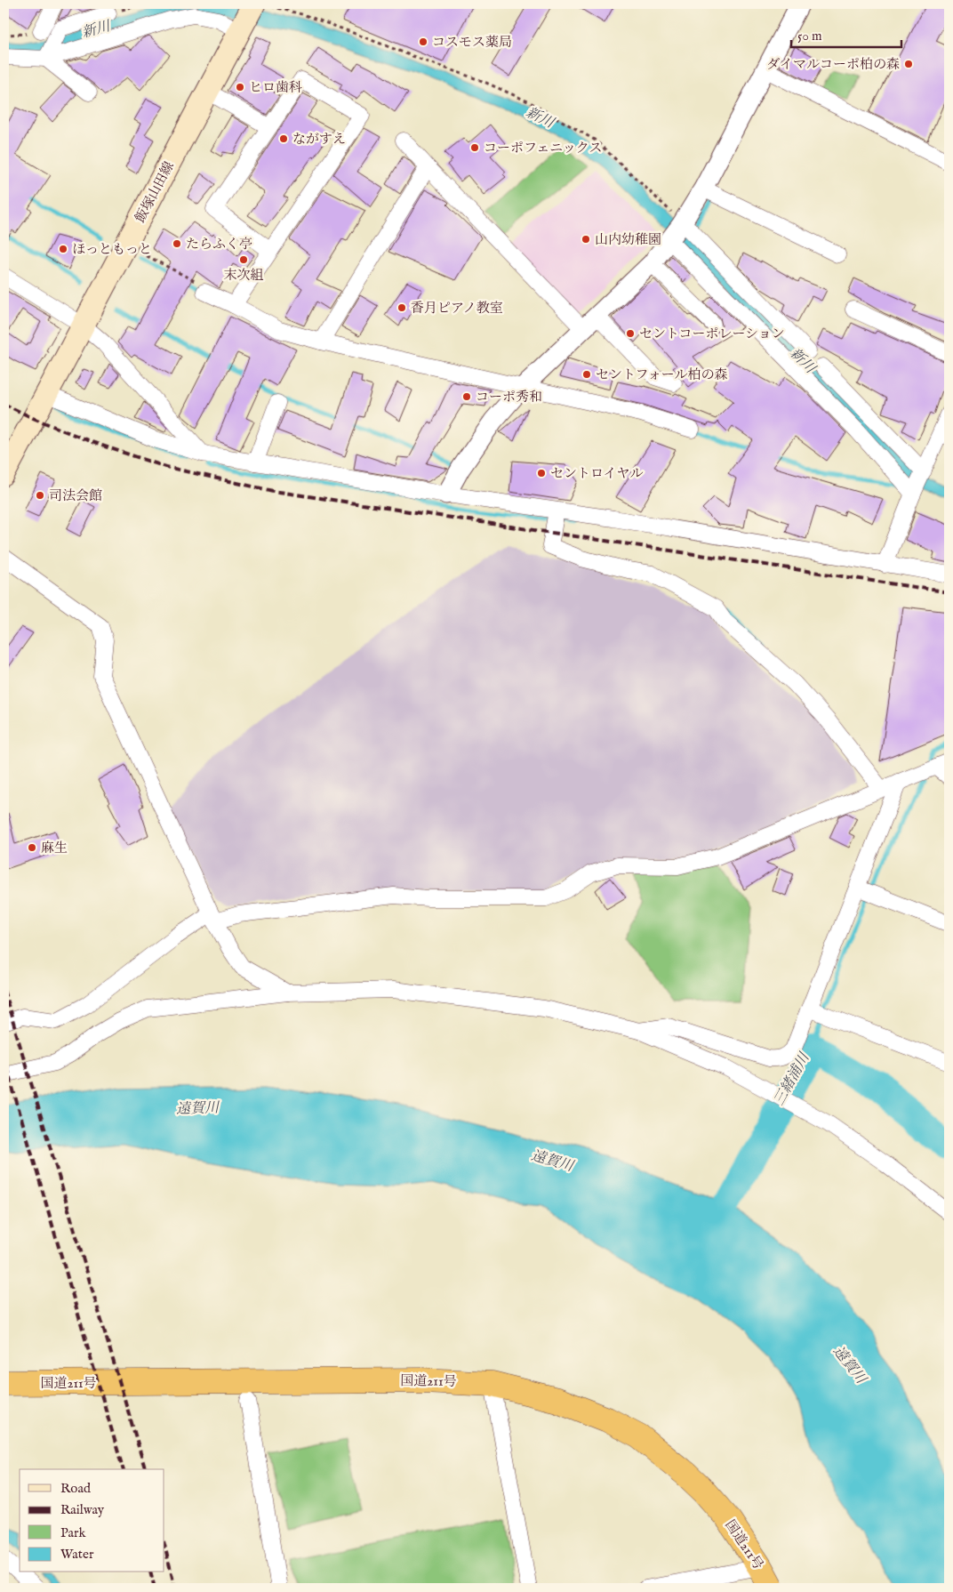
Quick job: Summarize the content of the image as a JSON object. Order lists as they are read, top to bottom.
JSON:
{
  "streets": {
    "highway": ["国道211号"],
    "main road": ["飯塚山田線"]
  },
  "water": ["新川", "三緒浦川", "遠賀川"],
  "places": [
    "コスモス薬局",
    "ダイマルコーポ柏の森",
    "ヒロ歯科",
    "ながすえ",
    "コーポフェニックス",
    "山内幼稚園",
    "たらふく亭",
    "ほっともっと",
    "末次組",
    "香月ピアノ教室",
    "セントコーポレーション",
    "セントフォール柏の森",
    "コーポ秀和",
    "セントロイヤル",
    "司法会館",
    "麻生"
  ],
  "legend": [
    "Road",
    "Railway",
    "Park",
    "Water"
  ],
  "scale_bar": "50 m"
}
